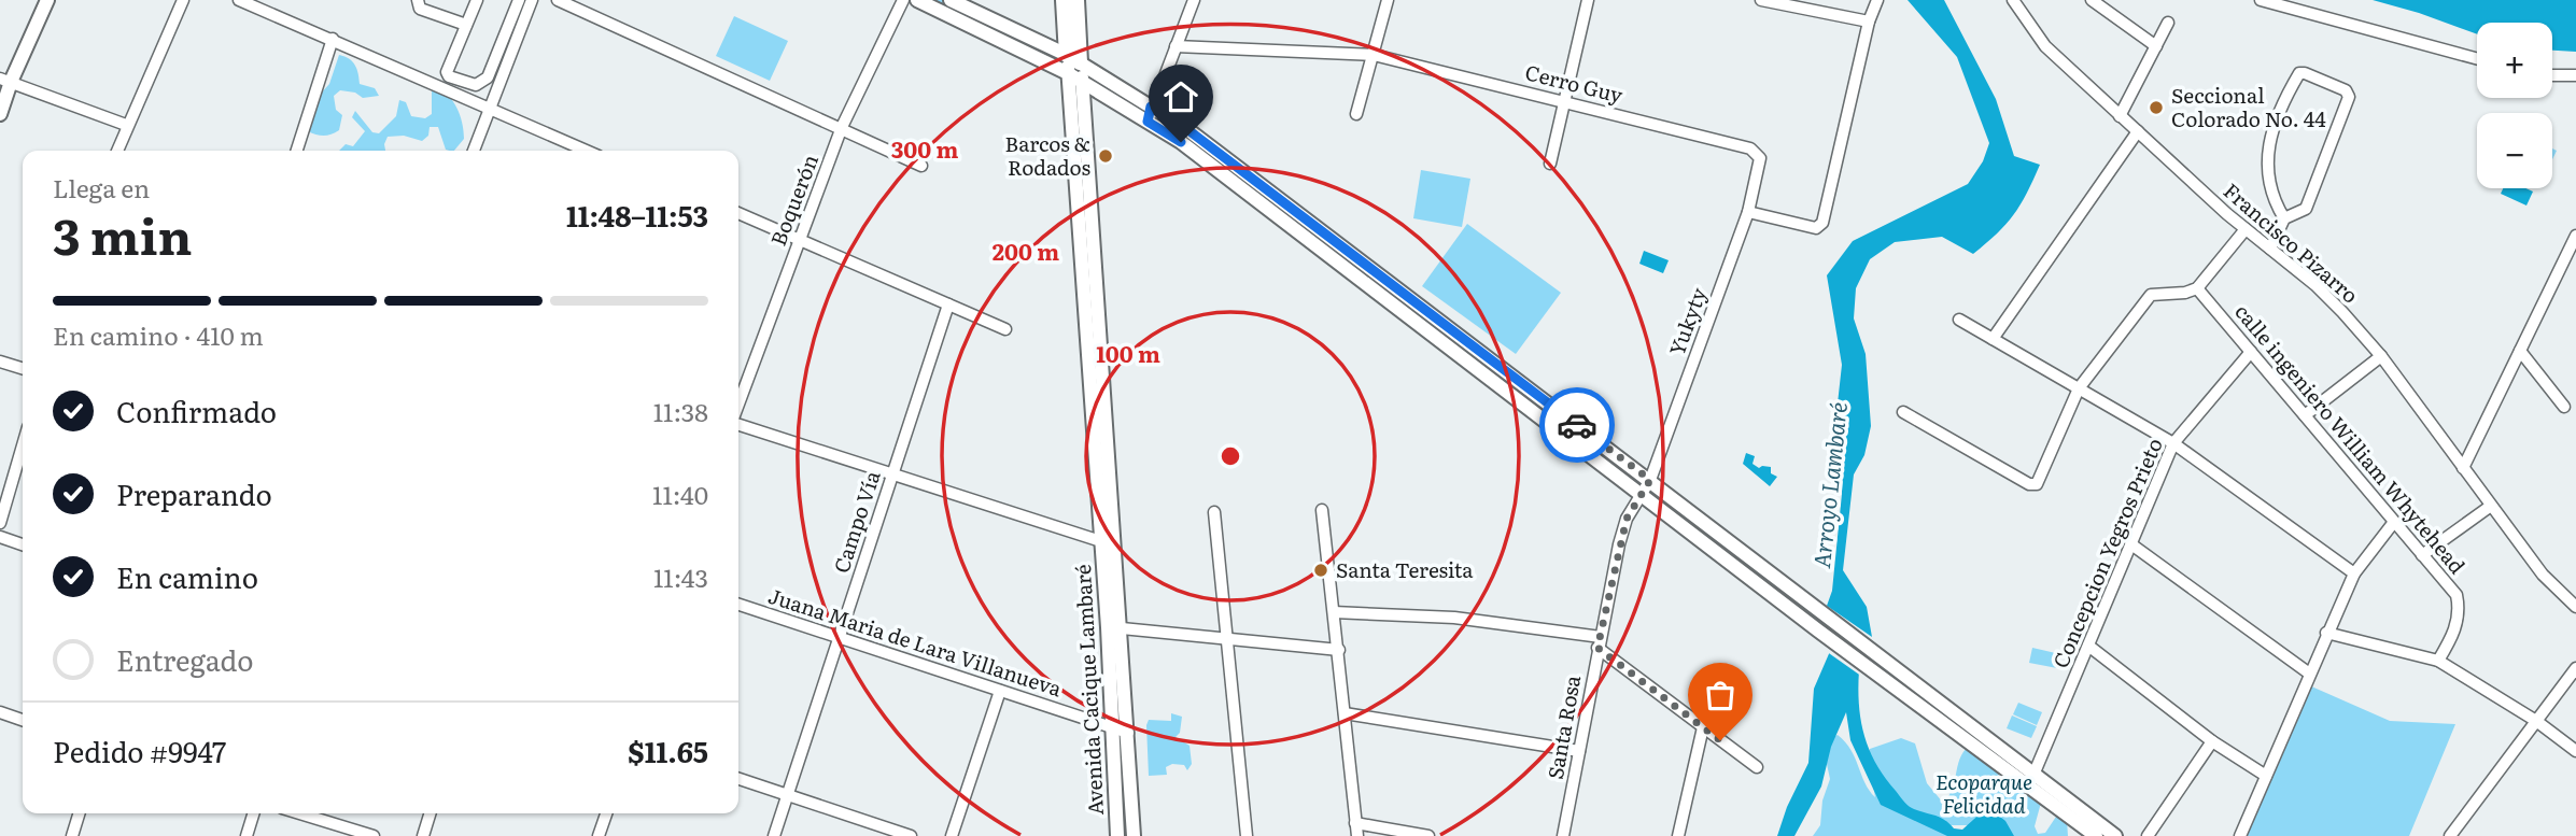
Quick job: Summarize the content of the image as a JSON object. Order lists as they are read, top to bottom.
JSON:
{
  "streets": {
    "main road": ["Avenida Cacique Lambaré"],
    "street": [
      "Cerro Guy",
      "Boquerón",
      "Francisco Pizarro",
      "Yukyty",
      "calle ingeniero William Whytehead",
      "Campo Vía",
      "Concepcion Yegros Prieto",
      "Juana Maria de Lara Villanueva",
      "Santa Rosa"
    ]
  },
  "crossings": [
    ["Cerro Guy", "Yukyty"],
    ["Yukyty", "Santa Rosa"],
    ["calle ingeniero William Whytehead", "Concepcion Yegros Prieto"],
    ["Campo Vía", "Juana Maria de Lara Villanueva"],
    ["Juana Maria de Lara Villanueva", "Avenida Cacique Lambaré"]
  ],
  "water": ["Arroyo Lambaré"],
  "parks": ["Ecoparque Felicidad"],
  "places": ["Seccional Colorado No. 44", "Barcos & Rodados", "Santa Teresita"],
  "page": {
    "map_buttons": ["+", "−"],
    "heading": ["3 min", "Llega en", "11:48–11:53"],
    "panel": ["Pedido #9947", "$11.65"],
    "bar": "En camino · 410 m",
    "list": [
      ["Confirmado", "11:38"],
      ["Preparando", "11:40"],
      ["En camino", "11:43"],
      "Entregado"
    ]
  },
  "rings": ["300 m", "200 m", "100 m"]
}
